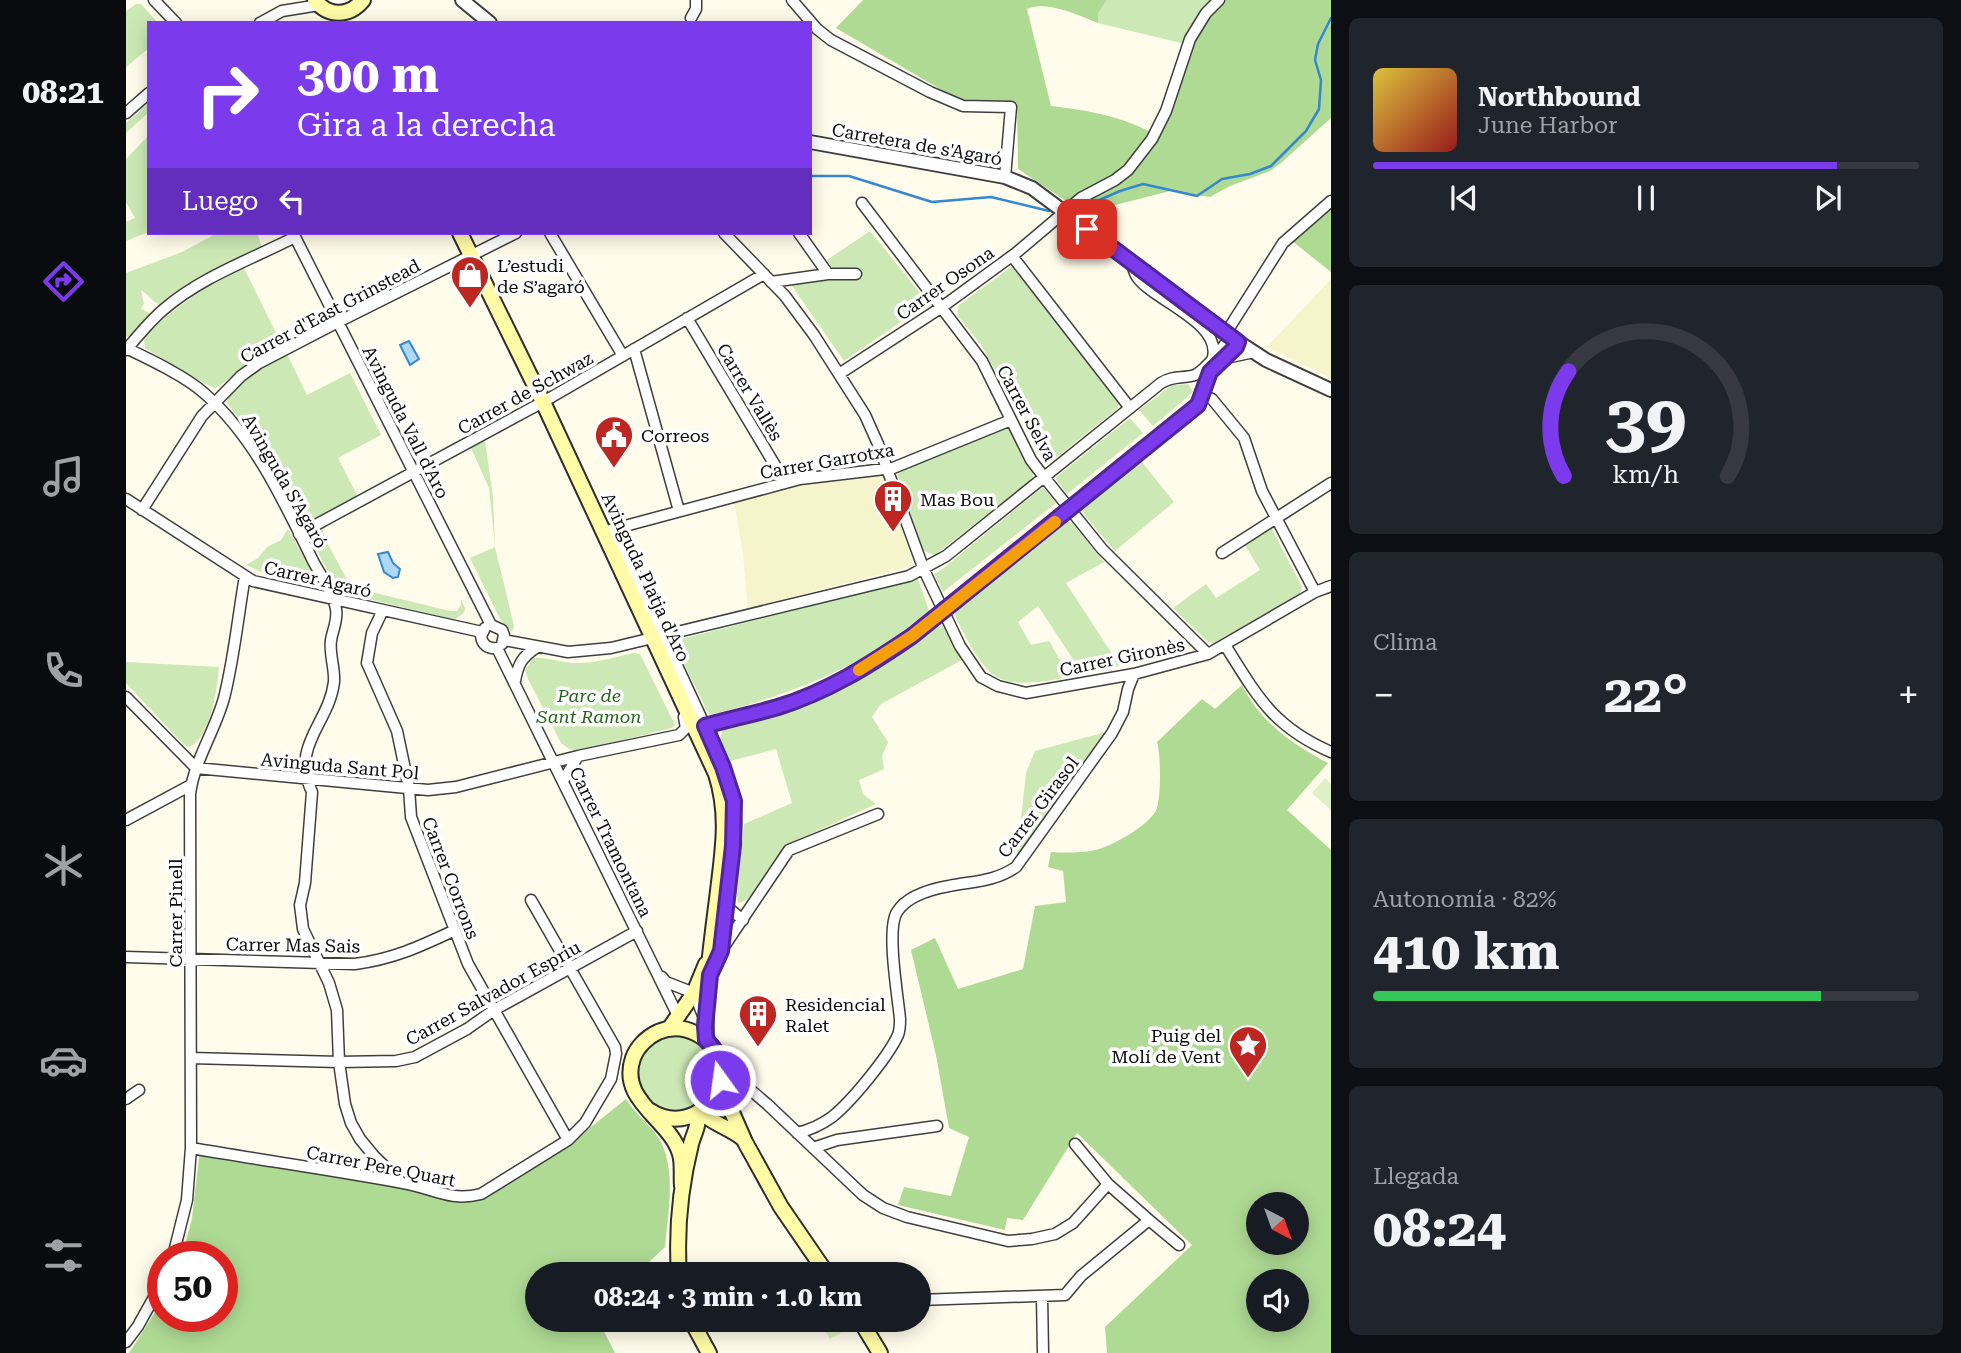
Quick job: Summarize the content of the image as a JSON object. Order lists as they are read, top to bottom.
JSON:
{
  "streets": {
    "main road": ["Avinguda Platja d'Aro"],
    "street": [
      "Carretera de s'Agaró",
      "Carrer Osona",
      "Carrer d'East Grinstead",
      "Carrer Vallès",
      "Carrer de Schwaz",
      "Carrer Selva",
      "Avinguda Vall d'Aro",
      "Carrer Garrotxa",
      "Avinguda S'Agaró",
      "Carrer Agaró",
      "Carrer Gironès",
      "Avinguda Sant Pol",
      "Carrer Girasol",
      "Carrer Tramontana",
      "Carrer Corrons",
      "Carrer Pinell",
      "Carrer Mas Sais",
      "Carrer Salvador Espriu",
      "Carrer Pere Quart"
    ]
  },
  "crossings": [
    ["Carretera de s'Agaró", "Carrer Osona"],
    ["Carrer Osona", "Carrer Selva"],
    ["Carrer d'East Grinstead", "Avinguda Vall d'Aro"],
    ["Carrer d'East Grinstead", "Avinguda S'Agaró"],
    ["Carrer d'East Grinstead", "Avinguda Platja d'Aro"],
    ["Carrer d'East Grinstead", "Carrer Agaró"],
    ["Carrer Vallès", "Carrer de Schwaz"],
    ["Carrer Vallès", "Carrer Garrotxa"],
    ["Carrer de Schwaz", "Avinguda Vall d'Aro"],
    ["Carrer de Schwaz", "Avinguda S'Agaró"],
    ["Carrer de Schwaz", "Avinguda Platja d'Aro"],
    ["Carrer Selva", "Carrer Garrotxa"],
    ["Carrer Selva", "Carrer Gironès"],
    ["Avinguda Vall d'Aro", "Carrer Agaró"],
    ["Avinguda Vall d'Aro", "Carrer Tramontana"],
    ["Carrer Garrotxa", "Avinguda Platja d'Aro"],
    ["Carrer Garrotxa", "Carrer Gironès"],
    ["Avinguda S'Agaró", "Carrer Agaró"],
    ["Avinguda Platja d'Aro", "Avinguda Sant Pol"],
    ["Carrer Agaró", "Carrer Tramontana"],
    ["Carrer Agaró", "Carrer Corrons"],
    ["Carrer Agaró", "Carrer Pinell"],
    ["Carrer Gironès", "Carrer Girasol"],
    ["Avinguda Sant Pol", "Carrer Tramontana"],
    ["Avinguda Sant Pol", "Carrer Corrons"],
    ["Avinguda Sant Pol", "Carrer Pinell"],
    ["Carrer Tramontana", "Carrer Salvador Espriu"],
    ["Carrer Corrons", "Carrer Mas Sais"],
    ["Carrer Corrons", "Carrer Salvador Espriu"],
    ["Carrer Corrons", "Carrer Pere Quart"],
    ["Carrer Pinell", "Carrer Mas Sais"],
    ["Carrer Pinell", "Carrer Salvador Espriu"],
    ["Carrer Pinell", "Carrer Pere Quart"],
    ["Carrer Salvador Espriu", "Carrer Pere Quart"]
  ],
  "parks": ["Parc de Sant Ramon"],
  "places": {
    "shop": ["L’estudi de S’agaró"],
    "public building": ["Correos"],
    "building": ["Mas Bou", "Residencial Ralet"],
    "place": ["Puig del Molí de Vent"]
  },
  "north": "bottom right",
  "page": {
    "tabs": "08:21",
    "turn": ["300 m", "Gira a la derecha"],
    "song": ["Northbound", "June Harbor"],
    "then": "Luego",
    "tile": [
      "Clima",
      ["Autonomía · 82%", "410 km"],
      ["Llegada", "08:24"]
    ],
    "heat": ["−", "22°", "+"],
    "limit": "50",
    "trip": "08:24 · 3 min · 1.0 km",
    "gauge": ["39", "km/h"]
  }
}
